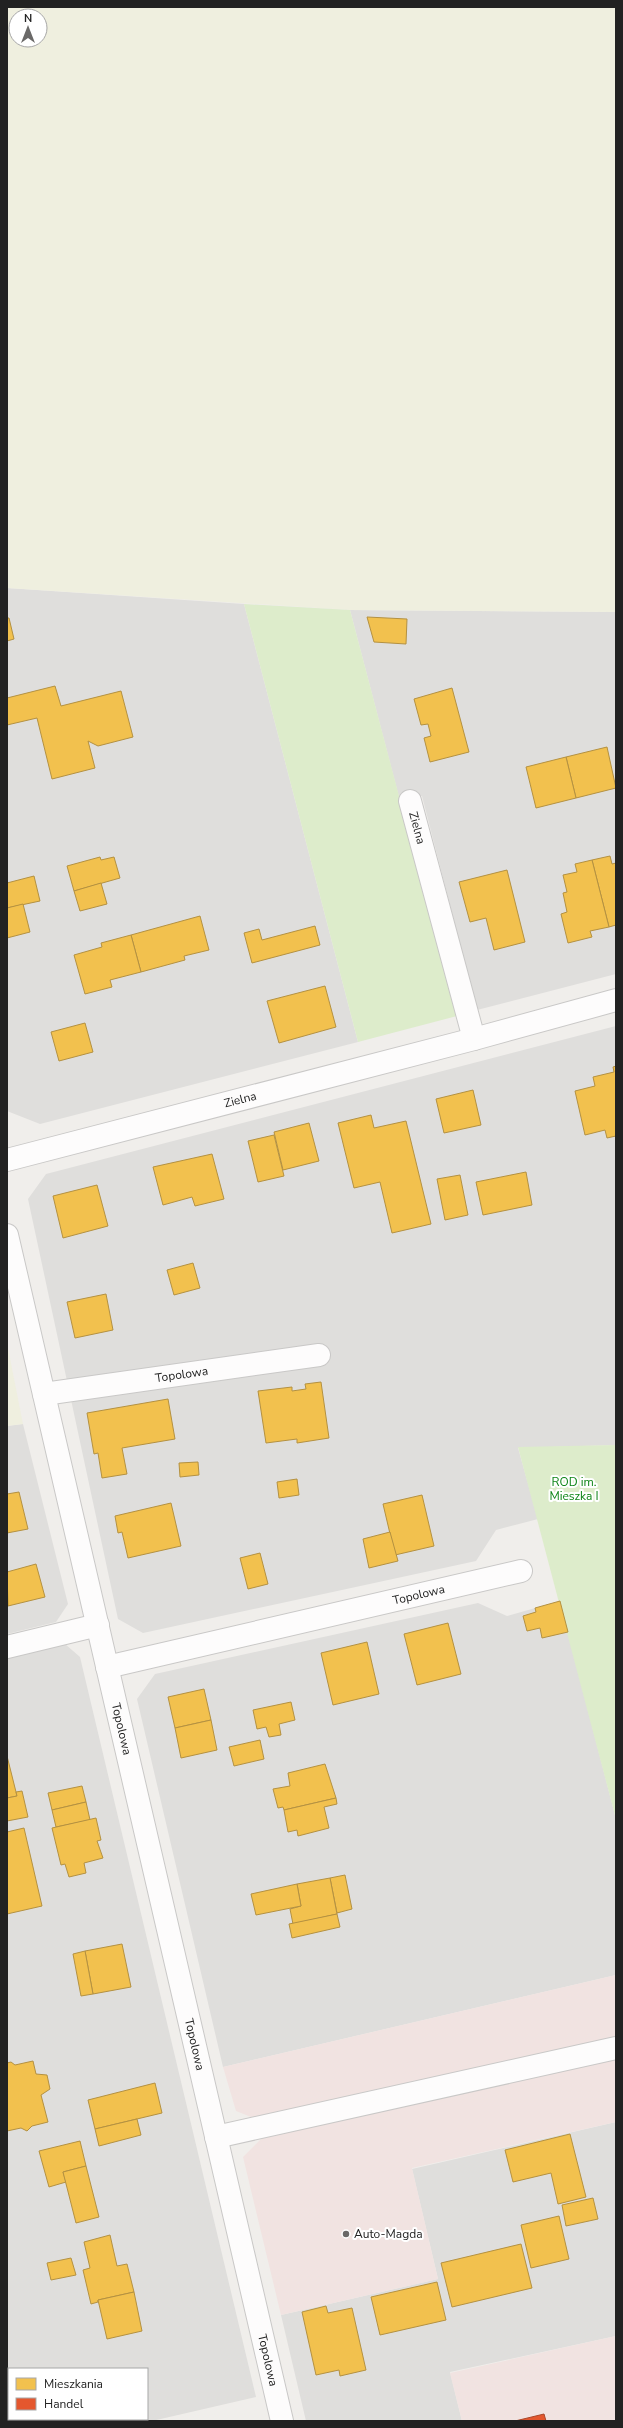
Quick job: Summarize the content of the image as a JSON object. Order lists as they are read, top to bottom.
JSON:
{
  "streets": {
    "street": ["Zielna", "Topolowa"]
  },
  "parks": ["ROD im. Mieszka I"],
  "places": ["Auto-Magda"],
  "legend": ["Mieszkania", "Handel"],
  "north": "top"
}
